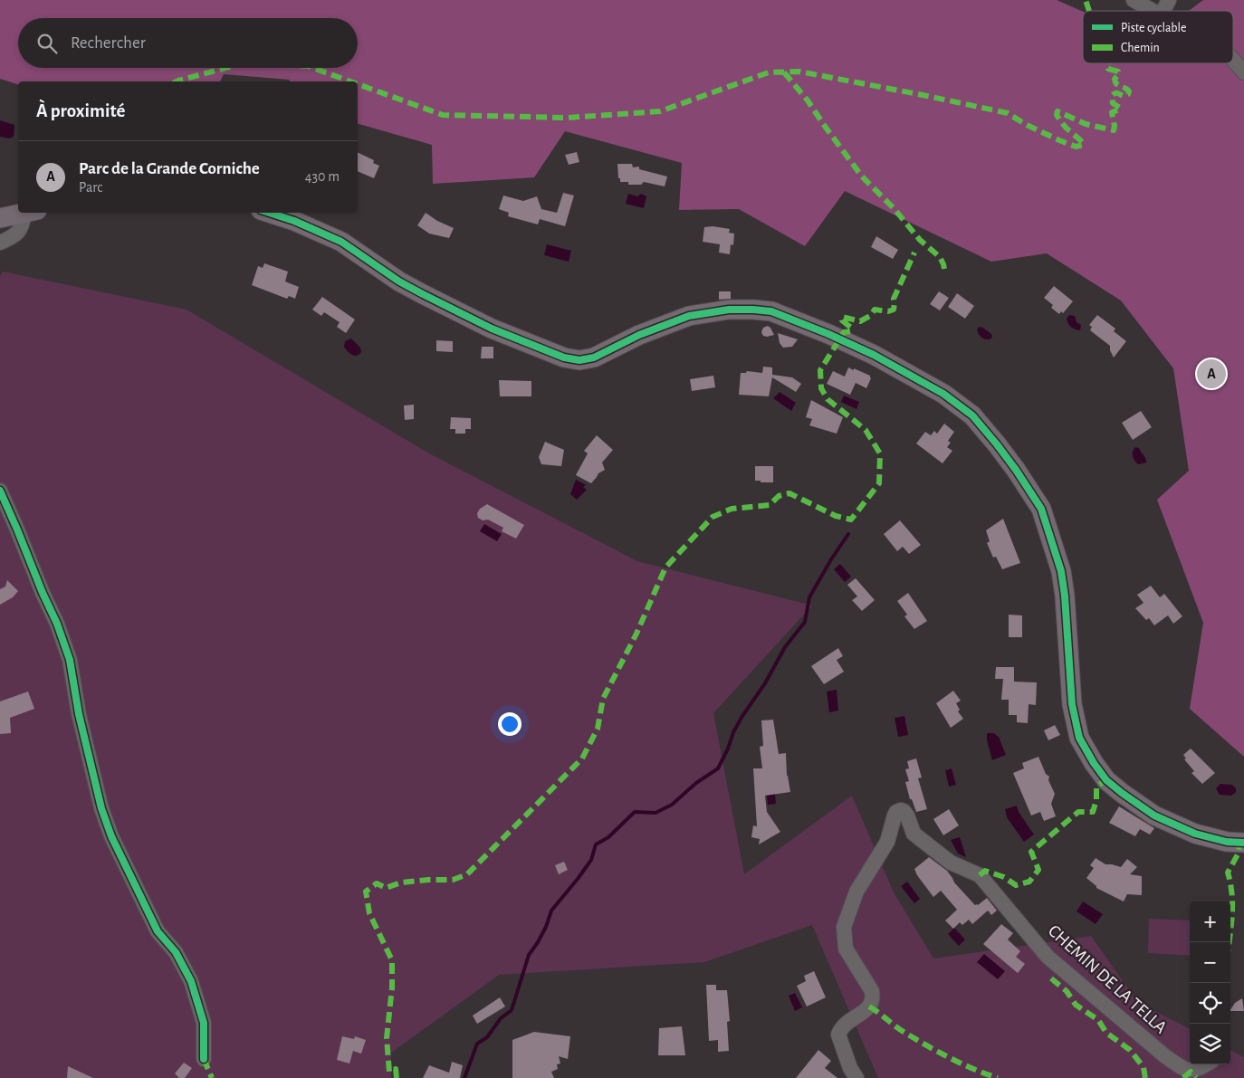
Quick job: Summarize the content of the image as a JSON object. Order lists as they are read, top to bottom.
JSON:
{
  "streets": {
    "street": ["CHEMIN DE LA TELLA"]
  },
  "legend": ["Piste cyclable", "Chemin"],
  "page": {
    "search": "Rechercher",
    "heading": "À proximité",
    "list": [
      {
        "mark": "A",
        "name": "Parc de la Grande Corniche",
        "note": "Parc",
        "value": "430 m"
      }
    ],
    "pins": "A",
    "map_buttons": ["+", "−"]
  }
}
